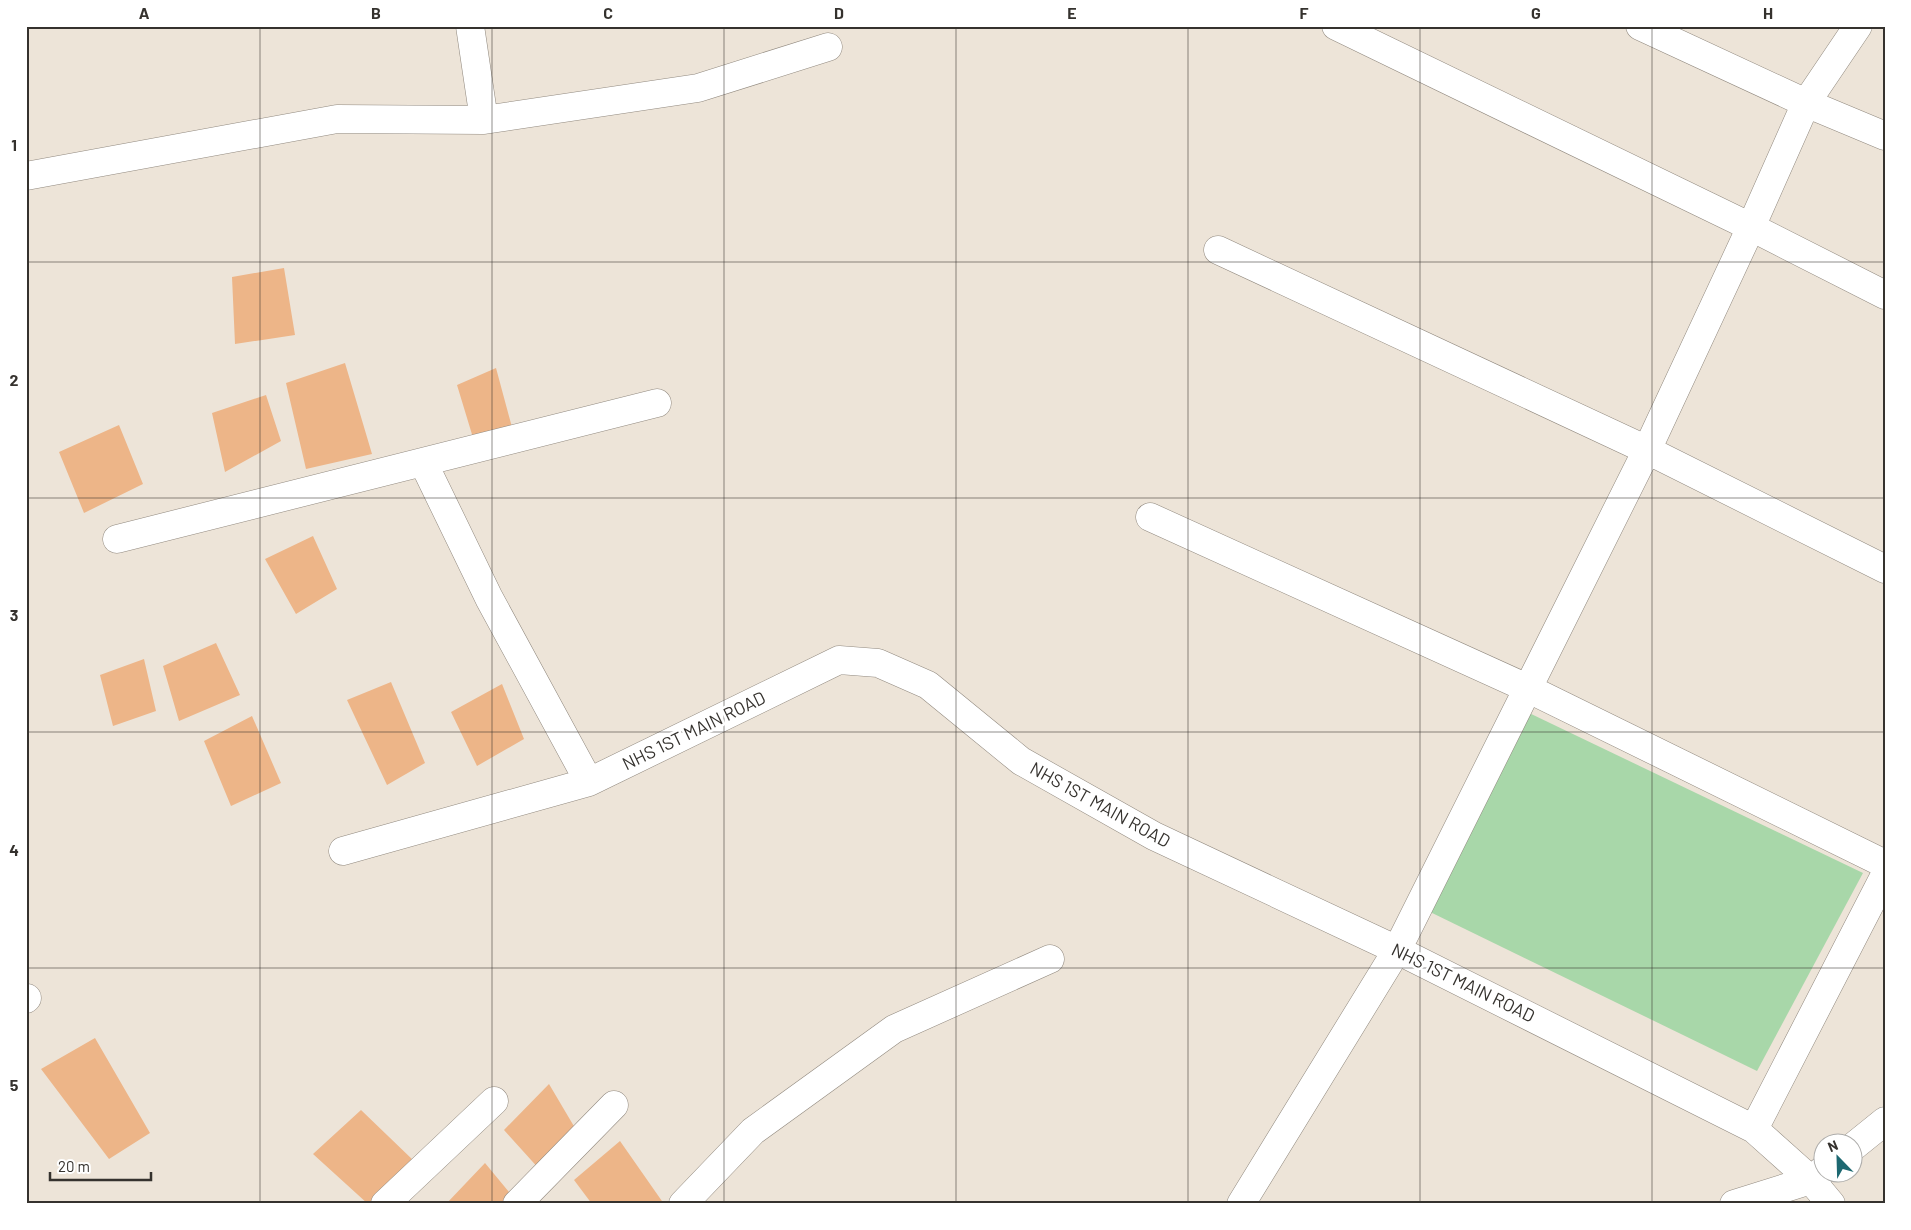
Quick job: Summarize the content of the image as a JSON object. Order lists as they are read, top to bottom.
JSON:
{
  "streets": {
    "street": ["NHS 1ST MAIN ROAD"]
  },
  "scale_bar": "20 m",
  "north": "top left",
  "grid": {
    "columns": [
      "A",
      "B",
      "C",
      "D",
      "E",
      "F",
      "G",
      "H"
    ],
    "rows": [
      "1",
      "2",
      "3",
      "4",
      "5"
    ]
  }
}
